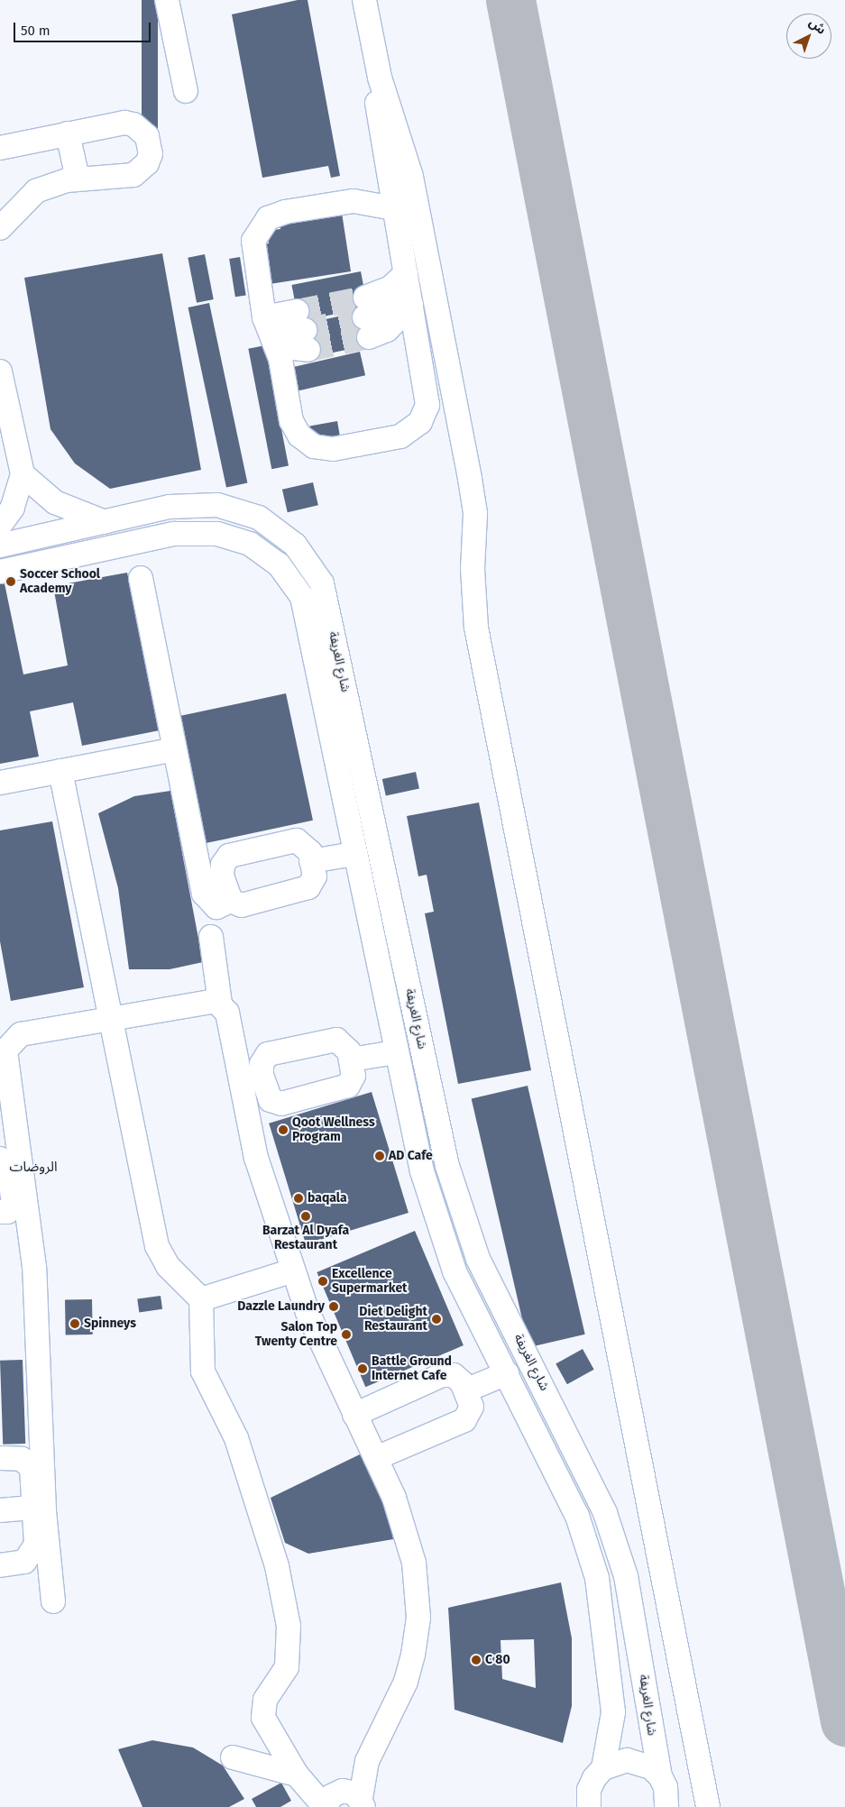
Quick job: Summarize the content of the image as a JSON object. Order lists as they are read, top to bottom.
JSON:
{
  "streets": {
    "street": ["شارع الغريفة"]
  },
  "districts": ["الروضات"],
  "places": [
    "Soccer School Academy",
    "Qoot Wellness Program",
    "AD Cafe",
    "baqala",
    "Barzat Al Dyafa Restaurant",
    "Excellence Supermarket",
    "Dazzle Laundry",
    "Diet Delight Restaurant",
    "Spinneys",
    "Salon Top Twenty Centre",
    "Battle Ground Internet Cafe",
    "C 80"
  ],
  "scale_bar": "50 m",
  "north": "top right"
}
